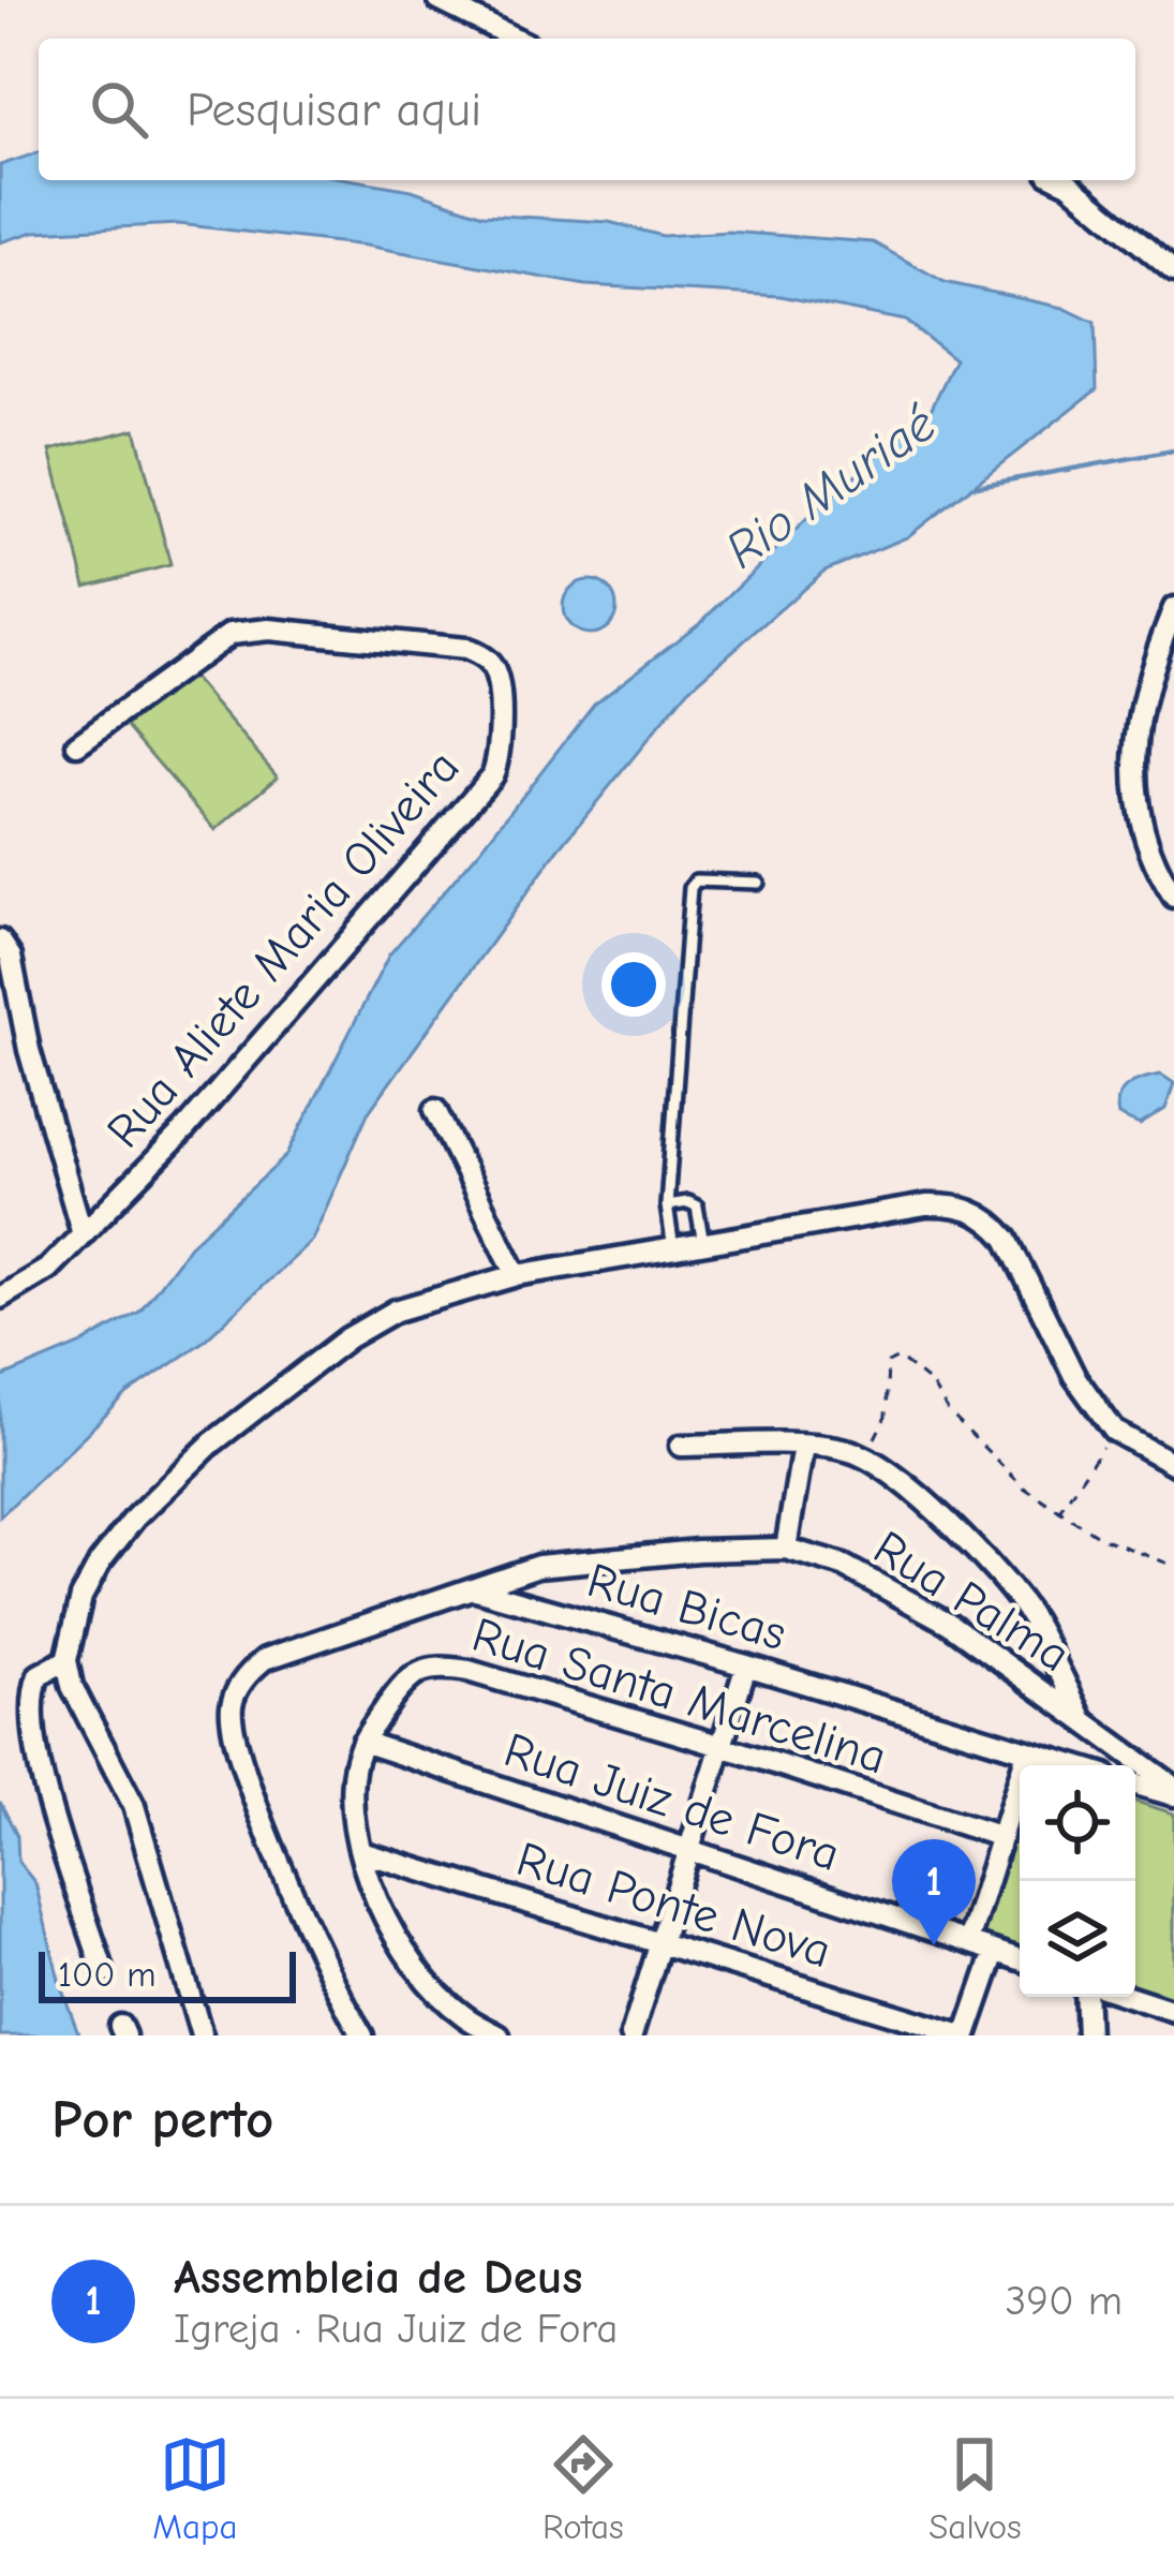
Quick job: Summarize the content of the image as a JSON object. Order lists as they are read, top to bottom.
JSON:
{
  "streets": {
    "street": [
      "Rua Aliete Maria Oliveira",
      "Rua Palma",
      "Rua Bicas",
      "Rua Santa Marcelina",
      "Rua Juiz de Fora",
      "Rua Ponte Nova"
    ]
  },
  "crossings": [
    ["Rua Palma", "Rua Bicas"],
    ["Rua Santa Marcelina", "Rua Juiz de Fora"]
  ],
  "water": ["Rio Muriaé"],
  "scale_bar": "100 m",
  "page": {
    "search": "Pesquisar aqui",
    "pins": "1",
    "scale": "100 m",
    "heading": "Por perto",
    "list": [
      {
        "mark": "1",
        "name": "Assembleia de Deus",
        "note": "Igreja · Rua Juiz de Fora",
        "value": "390 m"
      }
    ],
    "nav": ["Mapa", "Rotas", "Salvos"]
  }
}
